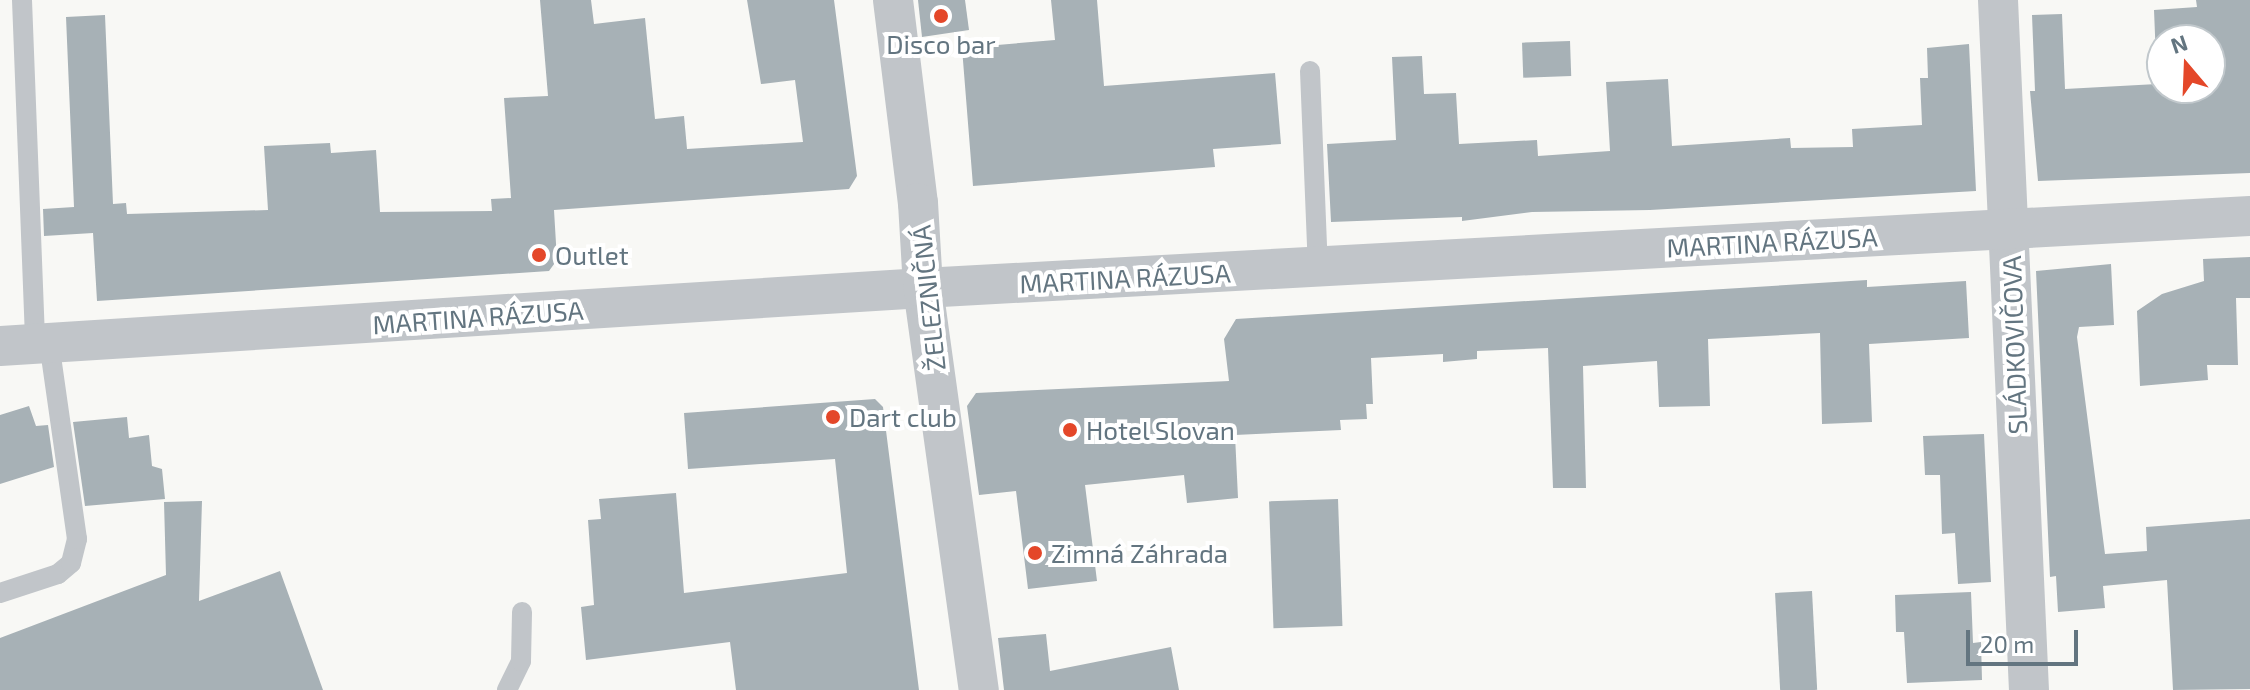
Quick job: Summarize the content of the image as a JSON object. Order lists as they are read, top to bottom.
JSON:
{
  "streets": {
    "street": ["MARTINA RÁZUSA", "ŽELEZNIČNÁ", "SLÁDKOVIČOVA"]
  },
  "crossings": [
    ["MARTINA RÁZUSA", "ŽELEZNIČNÁ"],
    ["MARTINA RÁZUSA", "SLÁDKOVIČOVA"]
  ],
  "places": [
    "Disco bar",
    "Outlet",
    "Dart club",
    "Hotel Slovan",
    "Zimná Záhrada"
  ],
  "scale_bar": "20 m",
  "north": "top"
}
